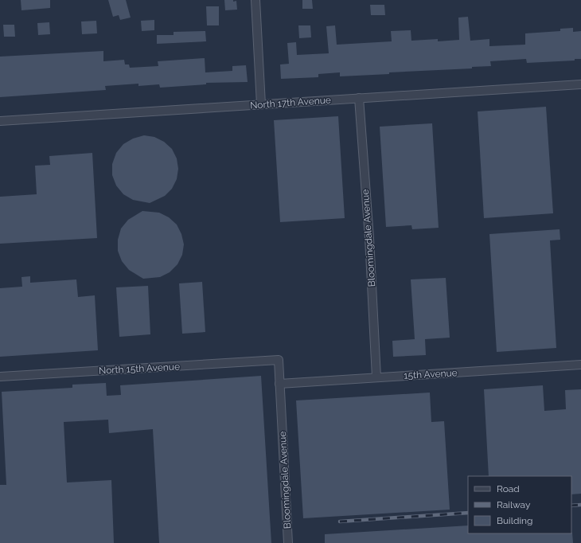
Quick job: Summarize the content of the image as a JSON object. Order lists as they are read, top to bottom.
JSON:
{
  "streets": {
    "street": [
      "North 17th Avenue",
      "Bloomingdale Avenue",
      "North 15th Avenue",
      "15th Avenue"
    ]
  },
  "crossings": [
    ["North 17th Avenue", "Bloomingdale Avenue"],
    ["Bloomingdale Avenue", "North 15th Avenue"],
    ["Bloomingdale Avenue", "15th Avenue"]
  ],
  "legend": ["Road", "Railway", "Building"]
}
